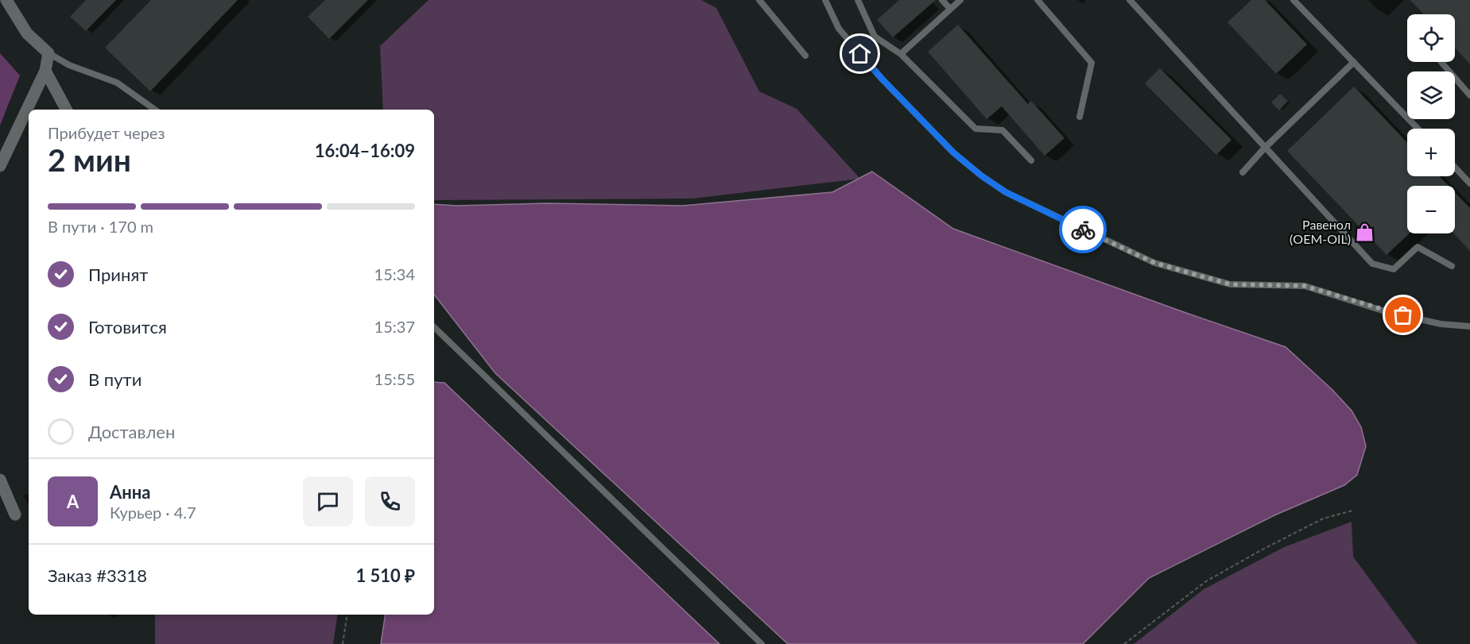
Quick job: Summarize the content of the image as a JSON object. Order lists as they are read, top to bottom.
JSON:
{
  "places": {
    "shop": ["Равенол (OEM-OIL)"]
  },
  "page": {
    "map_buttons": ["+", "−"],
    "heading": ["2 мин", "Прибудет через", "16:04–16:09"],
    "panel": [
      "Анна",
      "Курьер · 4.7",
      "Заказ #3318",
      "1 510 ₽"
    ],
    "bar": "В пути · 170 m",
    "list": [
      ["Принят", "15:34"],
      ["Готовится", "15:37"],
      ["В пути", "15:55"],
      "Доставлен"
    ],
    "round": "А"
  }
}
